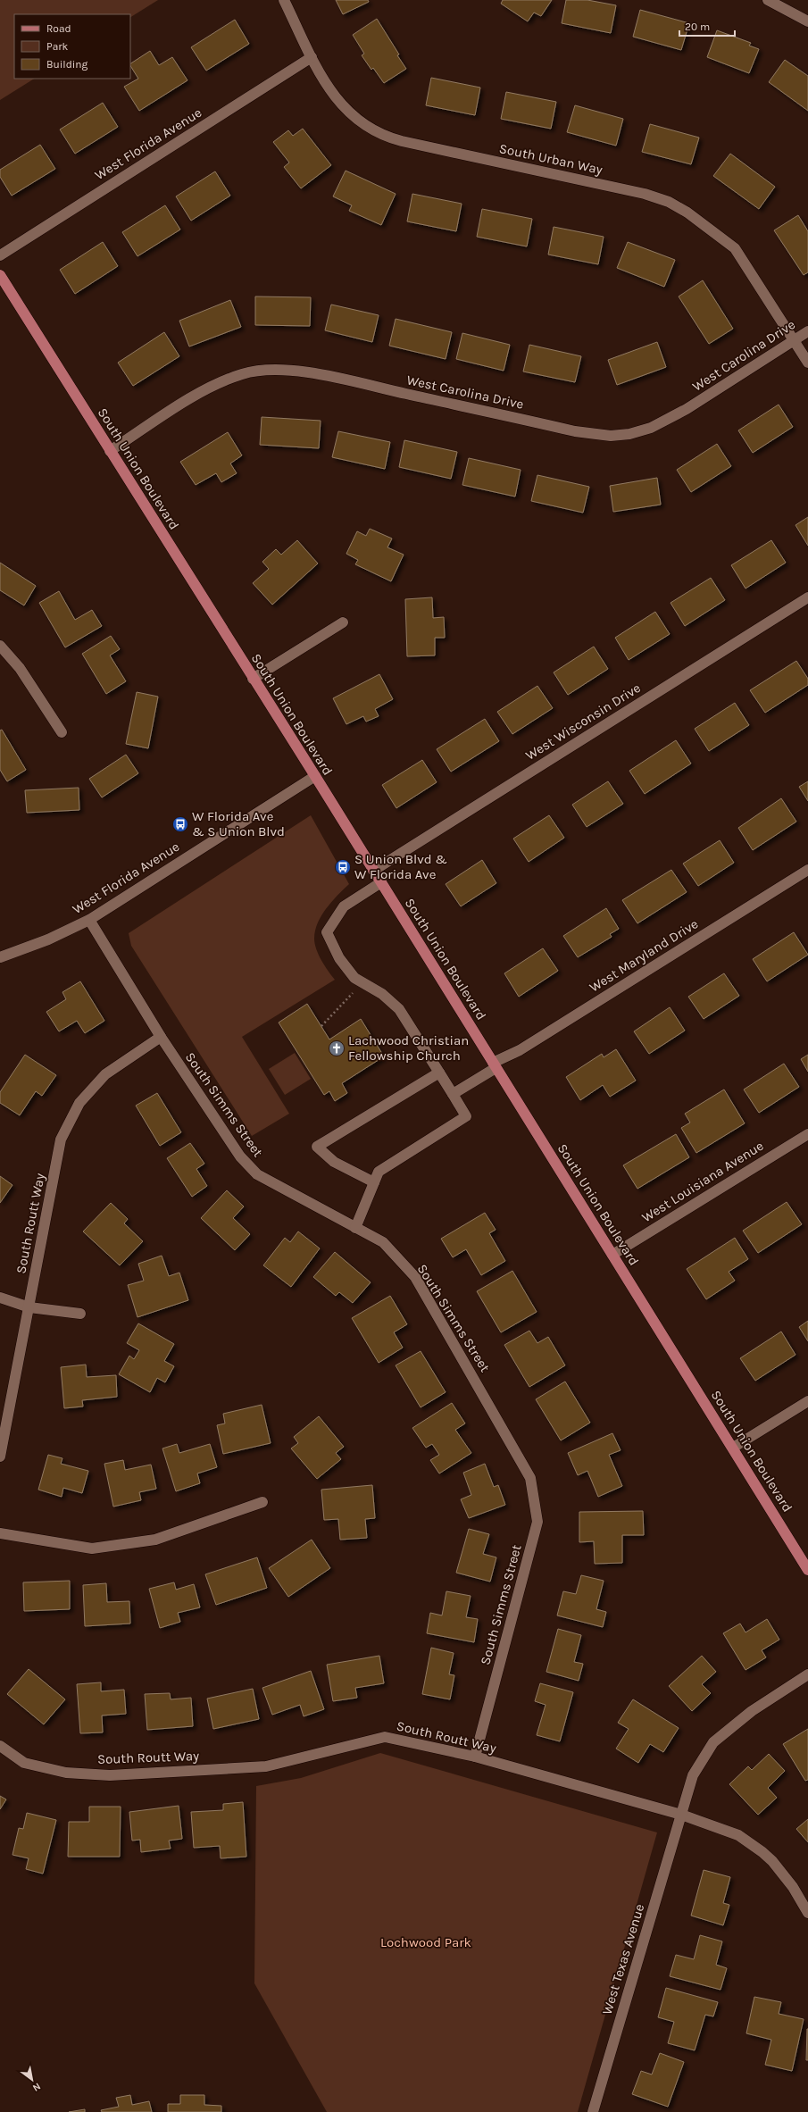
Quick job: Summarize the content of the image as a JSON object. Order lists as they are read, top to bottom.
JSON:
{
  "streets": {
    "main road": ["South Union Boulevard"],
    "street": [
      "West Florida Avenue",
      "South Urban Way",
      "West Carolina Drive",
      "West Wisconsin Drive",
      "West Maryland Drive",
      "South Simms Street",
      "West Louisiana Avenue",
      "South Routt Way",
      "West Texas Avenue"
    ]
  },
  "crossings": [
    ["West Florida Avenue", "South Urban Way"],
    ["West Florida Avenue", "South Union Boulevard"],
    ["West Florida Avenue", "South Simms Street"],
    ["South Urban Way", "West Carolina Drive"],
    ["West Carolina Drive", "South Union Boulevard"],
    ["South Union Boulevard", "West Wisconsin Drive"],
    ["South Union Boulevard", "West Maryland Drive"],
    ["South Union Boulevard", "West Louisiana Avenue"],
    ["South Simms Street", "South Routt Way"],
    ["South Routt Way", "West Texas Avenue"]
  ],
  "parks": ["Lochwood Park"],
  "places": {
    "bus stop": ["W Florida Ave & S Union Blvd", "S Union Blvd & W Florida Ave"],
    "church": ["Lachwood Christian Fellowship Church"]
  },
  "legend": ["Road", "Park", "Building"],
  "scale_bar": "20 m",
  "north": "bottom right"
}
